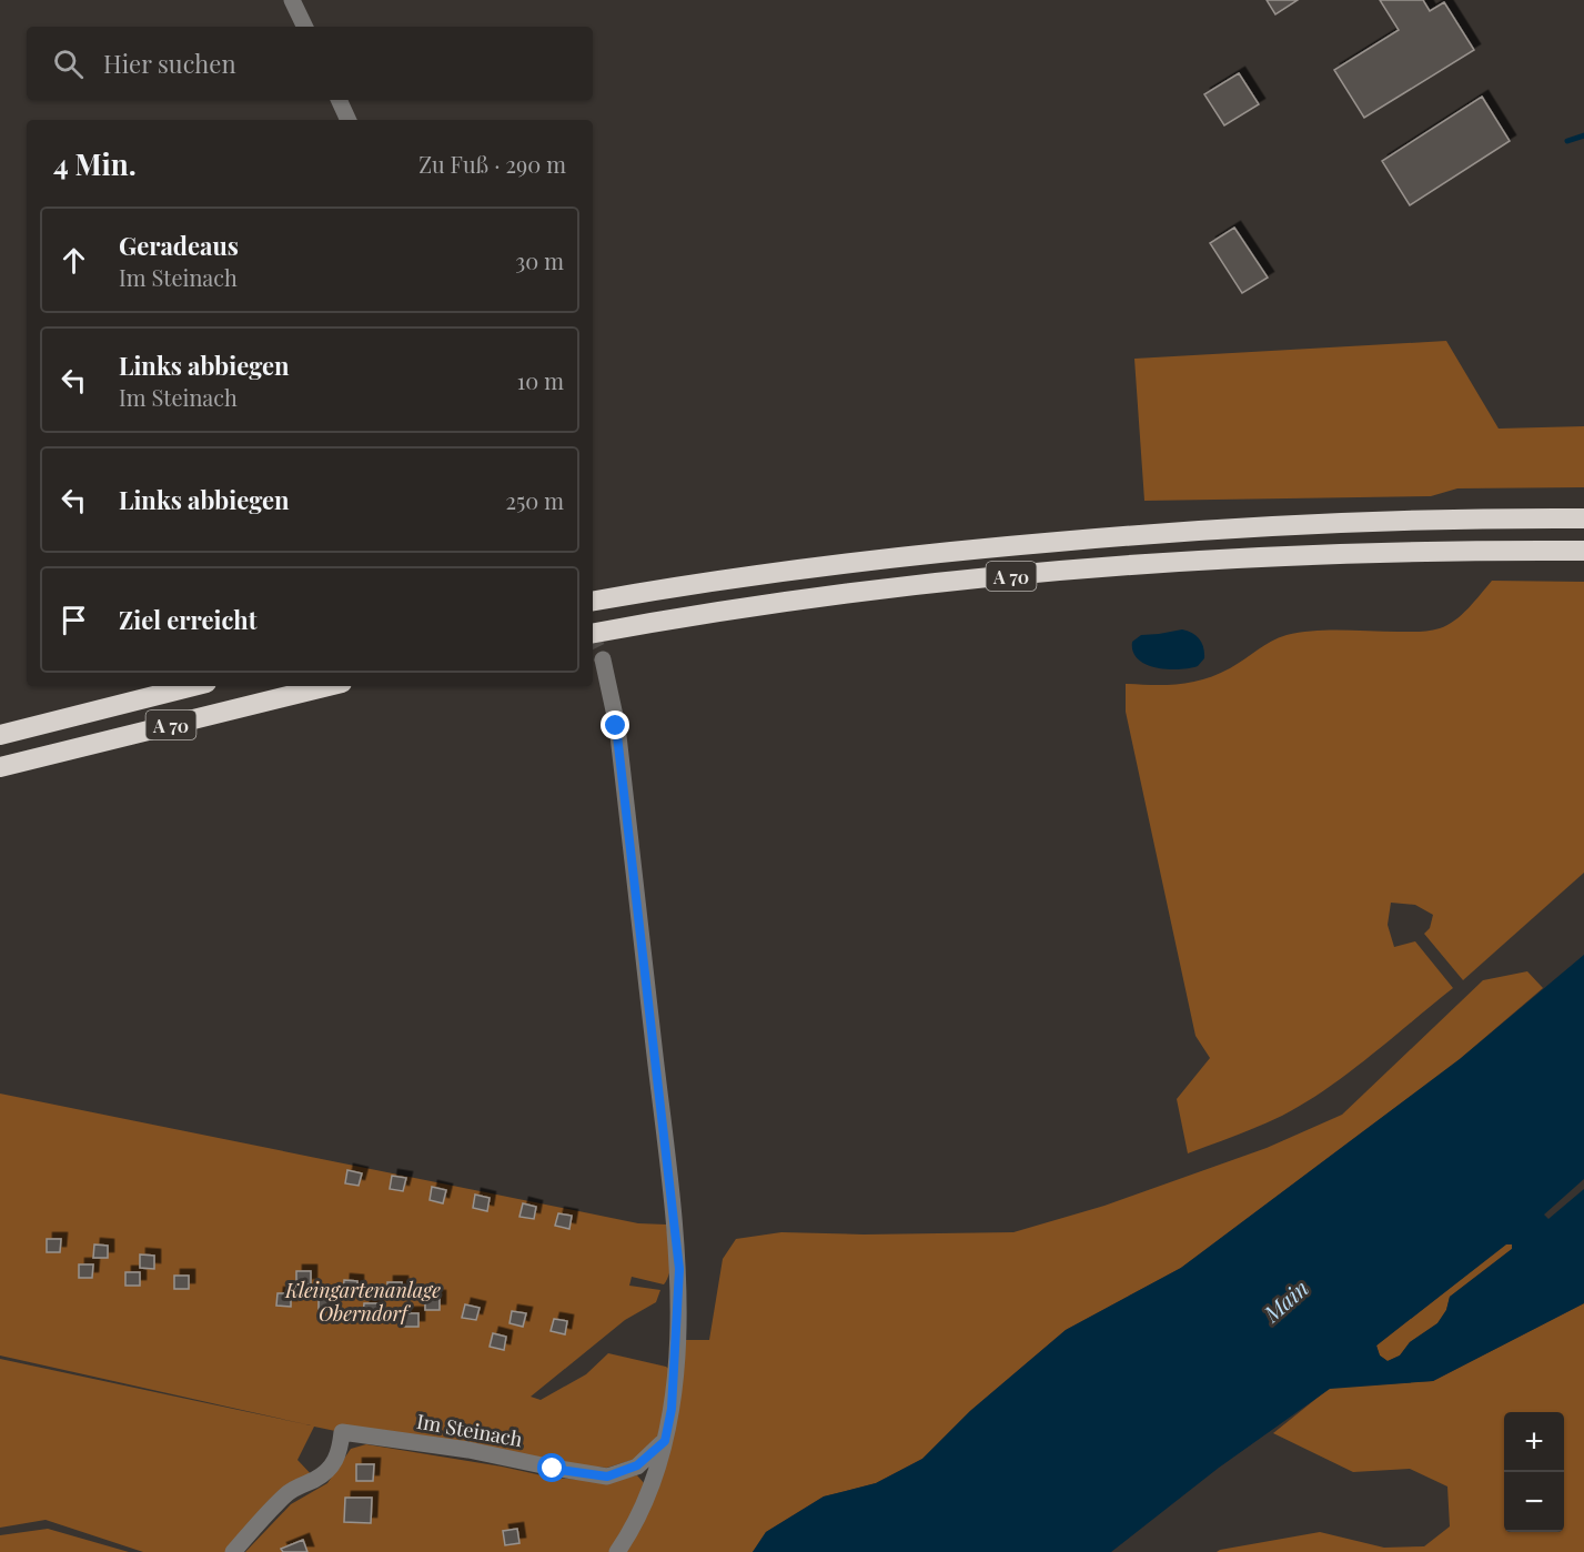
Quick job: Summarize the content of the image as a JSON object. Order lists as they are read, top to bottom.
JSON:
{
  "streets": {
    "highway": ["A 70"],
    "street": ["Im Steinach"]
  },
  "water": ["Main"],
  "parks": ["Kleingartenanlage Oberndorf"],
  "page": {
    "search": "Hier suchen",
    "heading": ["4 Min.", "Zu Fuß · 290 m"],
    "list": [
      ["Geradeaus", "Im Steinach", "30 m"],
      ["Links abbiegen", "Im Steinach", "10 m"],
      ["Links abbiegen", "250 m"],
      "Ziel erreicht"
    ],
    "map_buttons": ["+", "−"]
  }
}
